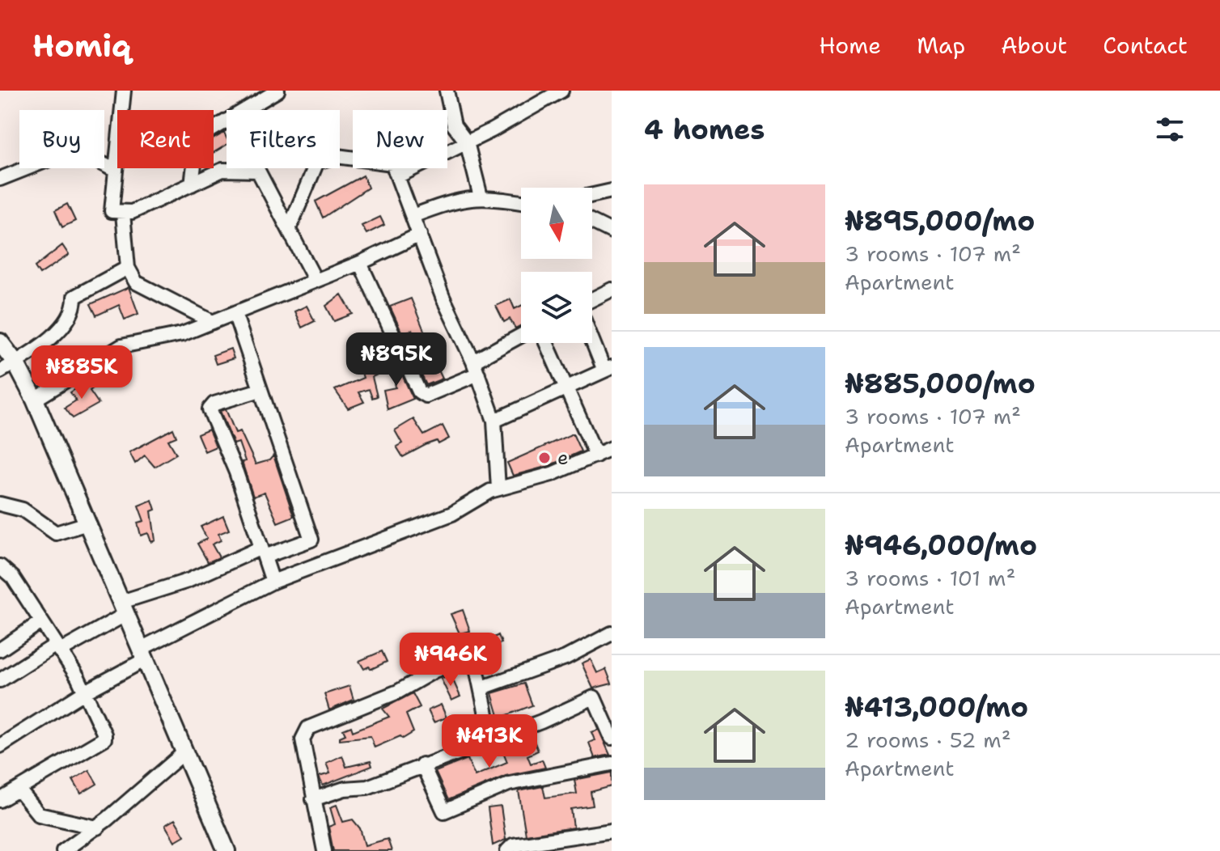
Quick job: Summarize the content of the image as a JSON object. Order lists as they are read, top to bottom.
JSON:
{
  "places": ["e"],
  "north": "bottom",
  "page": {
    "header": "Homiq",
    "nav": [
      "Home",
      "Map",
      "About",
      "Contact"
    ],
    "heading": "4 homes",
    "chip": [
      "Buy",
      "Rent",
      "Filters",
      "New"
    ],
    "list": [
      {
        "name": "₦895,000/mo",
        "note": "3 rooms · 107 m² · Apartment"
      },
      {
        "name": "₦885,000/mo",
        "note": "3 rooms · 107 m² · Apartment"
      },
      {
        "name": "₦946,000/mo",
        "note": "3 rooms · 101 m² · Apartment"
      },
      {
        "name": "₦413,000/mo",
        "note": "2 rooms · 52 m² · Apartment"
      }
    ],
    "price": [
      "₦895K",
      "₦885K",
      "₦946K",
      "₦413K"
    ]
  }
}
